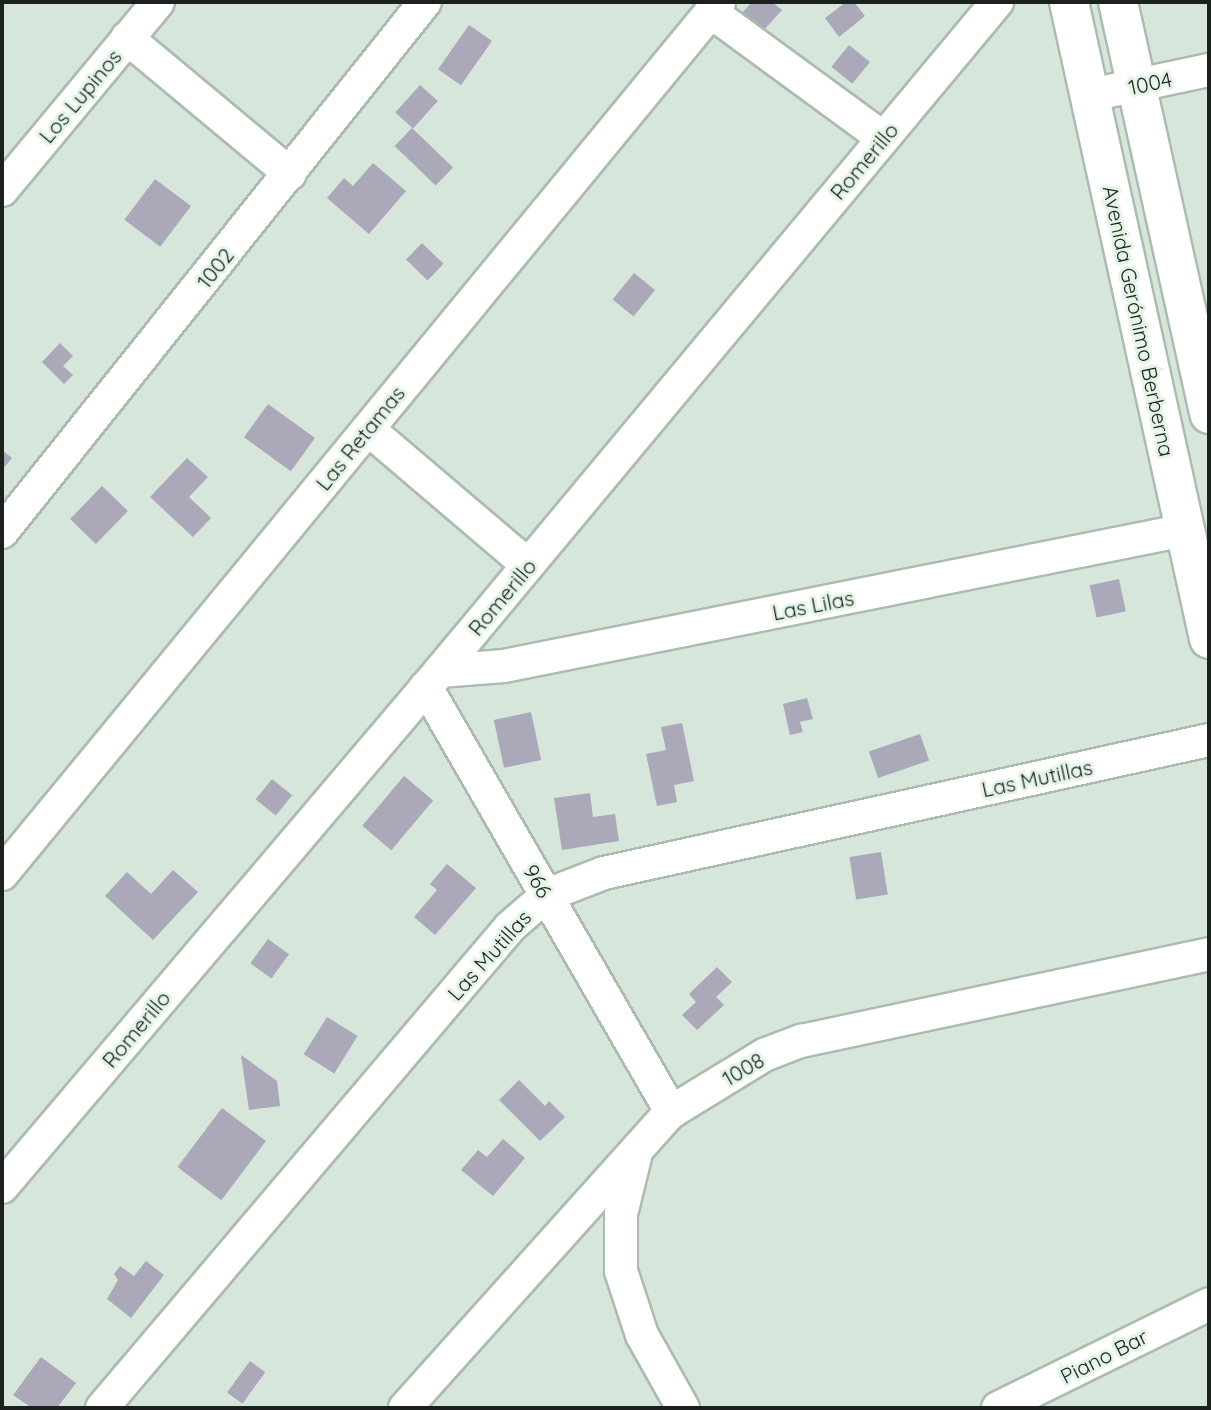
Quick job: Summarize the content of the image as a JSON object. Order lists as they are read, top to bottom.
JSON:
{
  "streets": {
    "street": [
      "1004",
      "Los Lupinos",
      "Romerillo",
      "1002",
      "Avenida Gerónimo Berberna",
      "Las Retamas",
      "Las Lilas",
      "Las Mutillas",
      "966",
      "1008",
      "Piano Bar"
    ]
  },
  "crossings": [
    ["1004", "Avenida Gerónimo Berberna"],
    ["Romerillo", "Las Lilas"],
    ["Romerillo", "966"],
    ["Avenida Gerónimo Berberna", "Las Lilas"],
    ["Las Lilas", "966"],
    ["Las Mutillas", "966"],
    ["966", "1008"]
  ]
}
